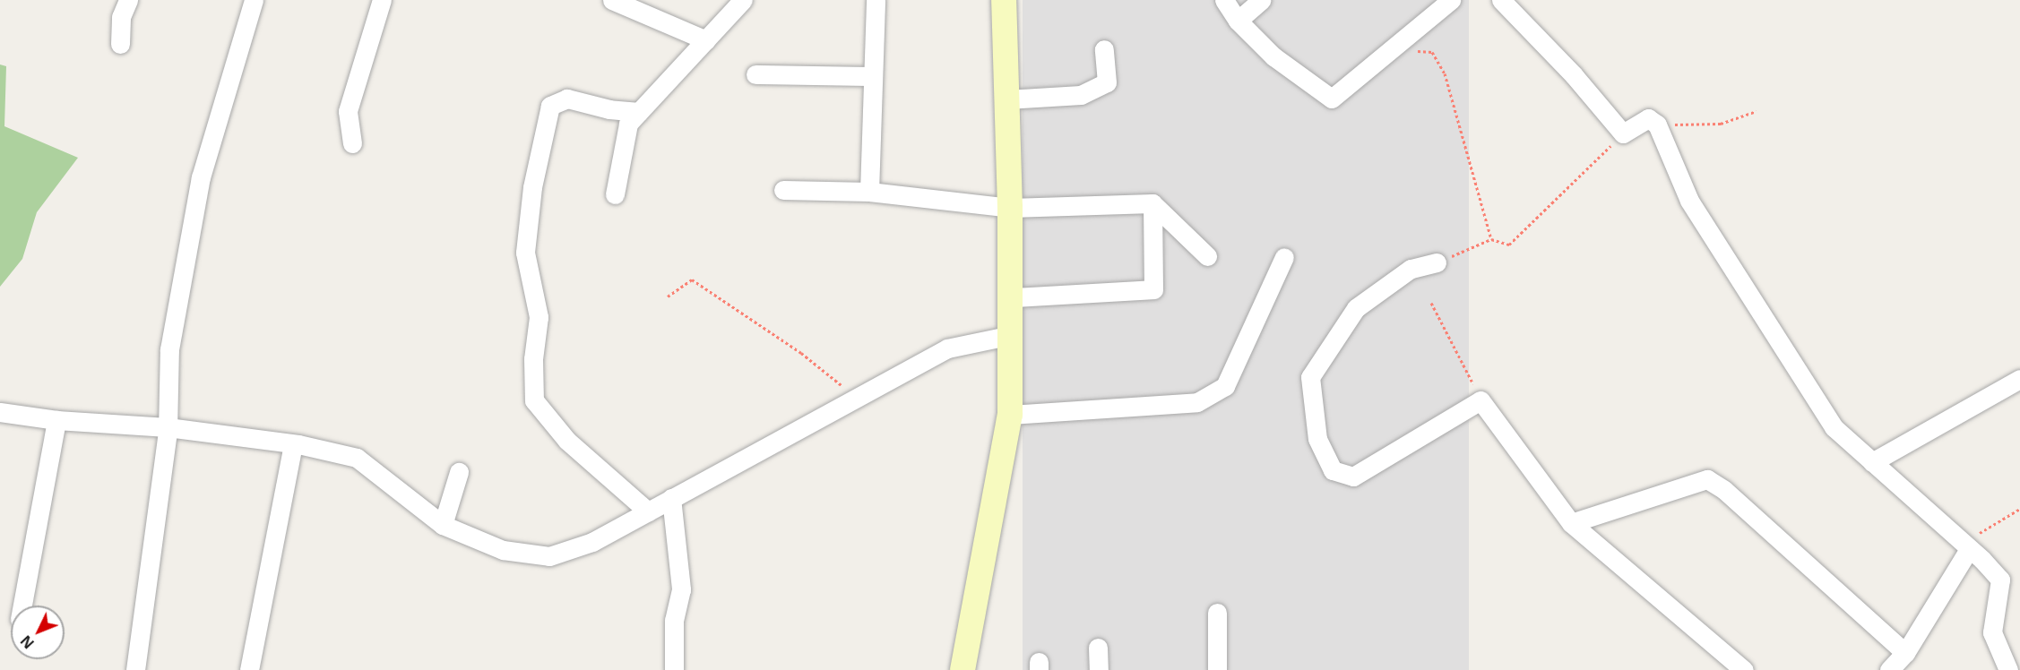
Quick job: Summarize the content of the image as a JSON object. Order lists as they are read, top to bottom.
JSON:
{
  "north": "bottom left"
}
